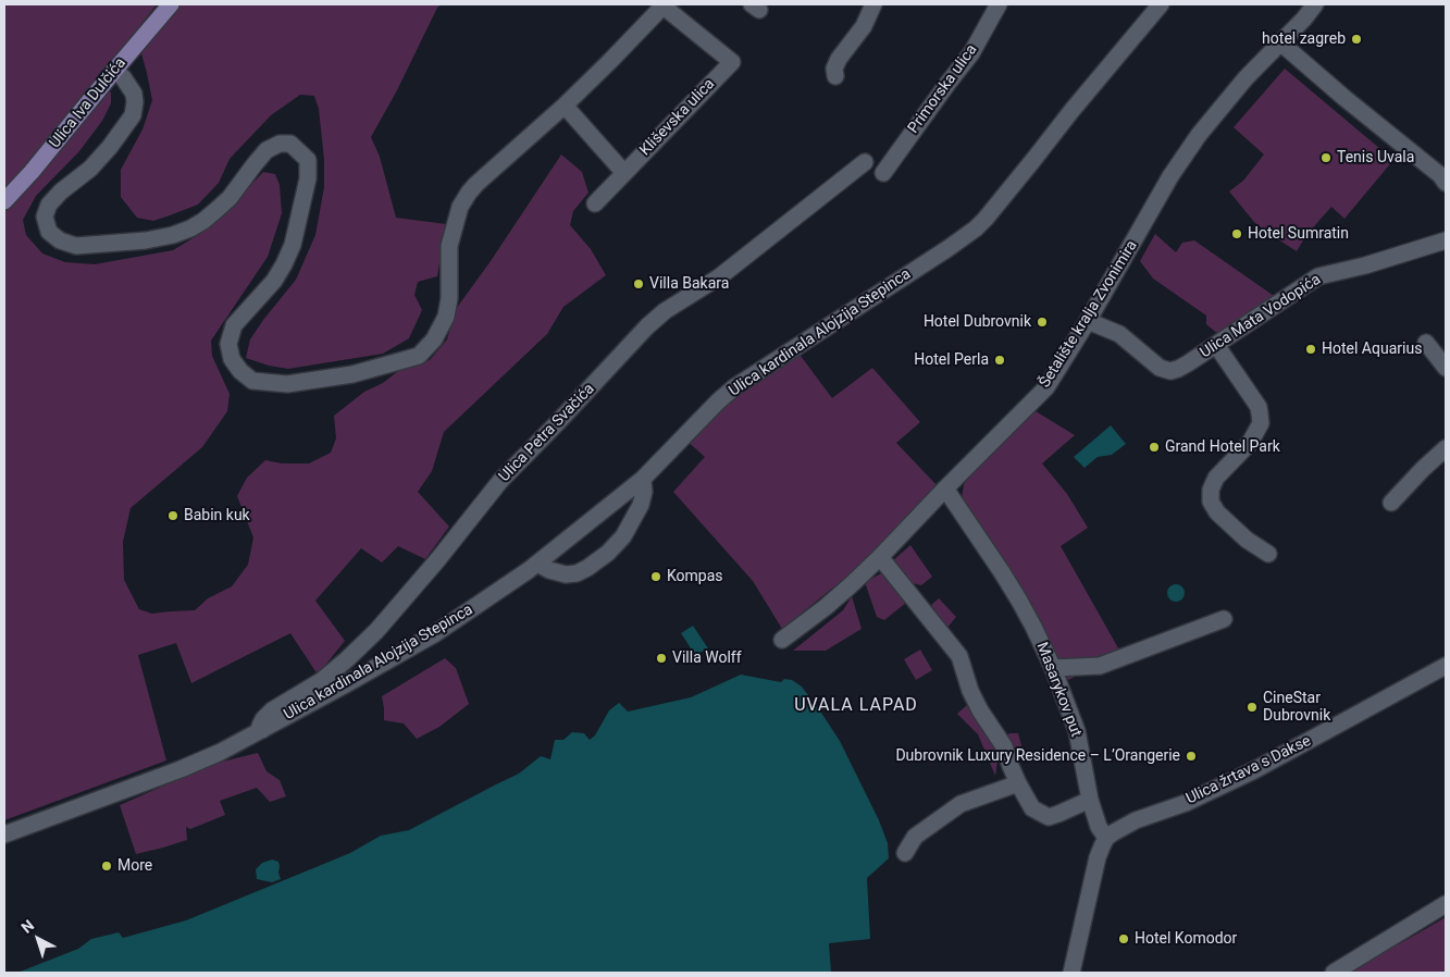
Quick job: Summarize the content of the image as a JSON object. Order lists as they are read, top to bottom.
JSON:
{
  "streets": {
    "main road": ["Ulica Iva Dulčića"],
    "street": [
      "Primorska ulica",
      "Kliševska ulica",
      "Šetalište kralja Zvonimira",
      "Ulica Mata Vodopića",
      "Ulica kardinala Alojzija Stepinca",
      "Ulica Petra Svačića",
      "Masarykov put",
      "Ulica žrtava s Dakse"
    ]
  },
  "crossings": [
    ["Šetalište kralja Zvonimira", "Ulica Mata Vodopića"],
    ["Šetalište kralja Zvonimira", "Masarykov put"],
    ["Ulica kardinala Alojzija Stepinca", "Ulica Petra Svačića"],
    ["Masarykov put", "Ulica žrtava s Dakse"]
  ],
  "districts": ["UVALA LAPAD"],
  "places": [
    "hotel zagreb",
    "Tenis Uvala",
    "Hotel Sumratin",
    "Villa Bakara",
    "Hotel Dubrovnik",
    "Hotel Aquarius",
    "Hotel Perla",
    "Grand Hotel Park",
    "Babin kuk",
    "Kompas",
    "Villa Wolff",
    "CineStar Dubrovnik",
    "Dubrovnik Luxury Residence – L’Orangerie",
    "More",
    "Hotel Komodor"
  ],
  "north": "top left"
}
